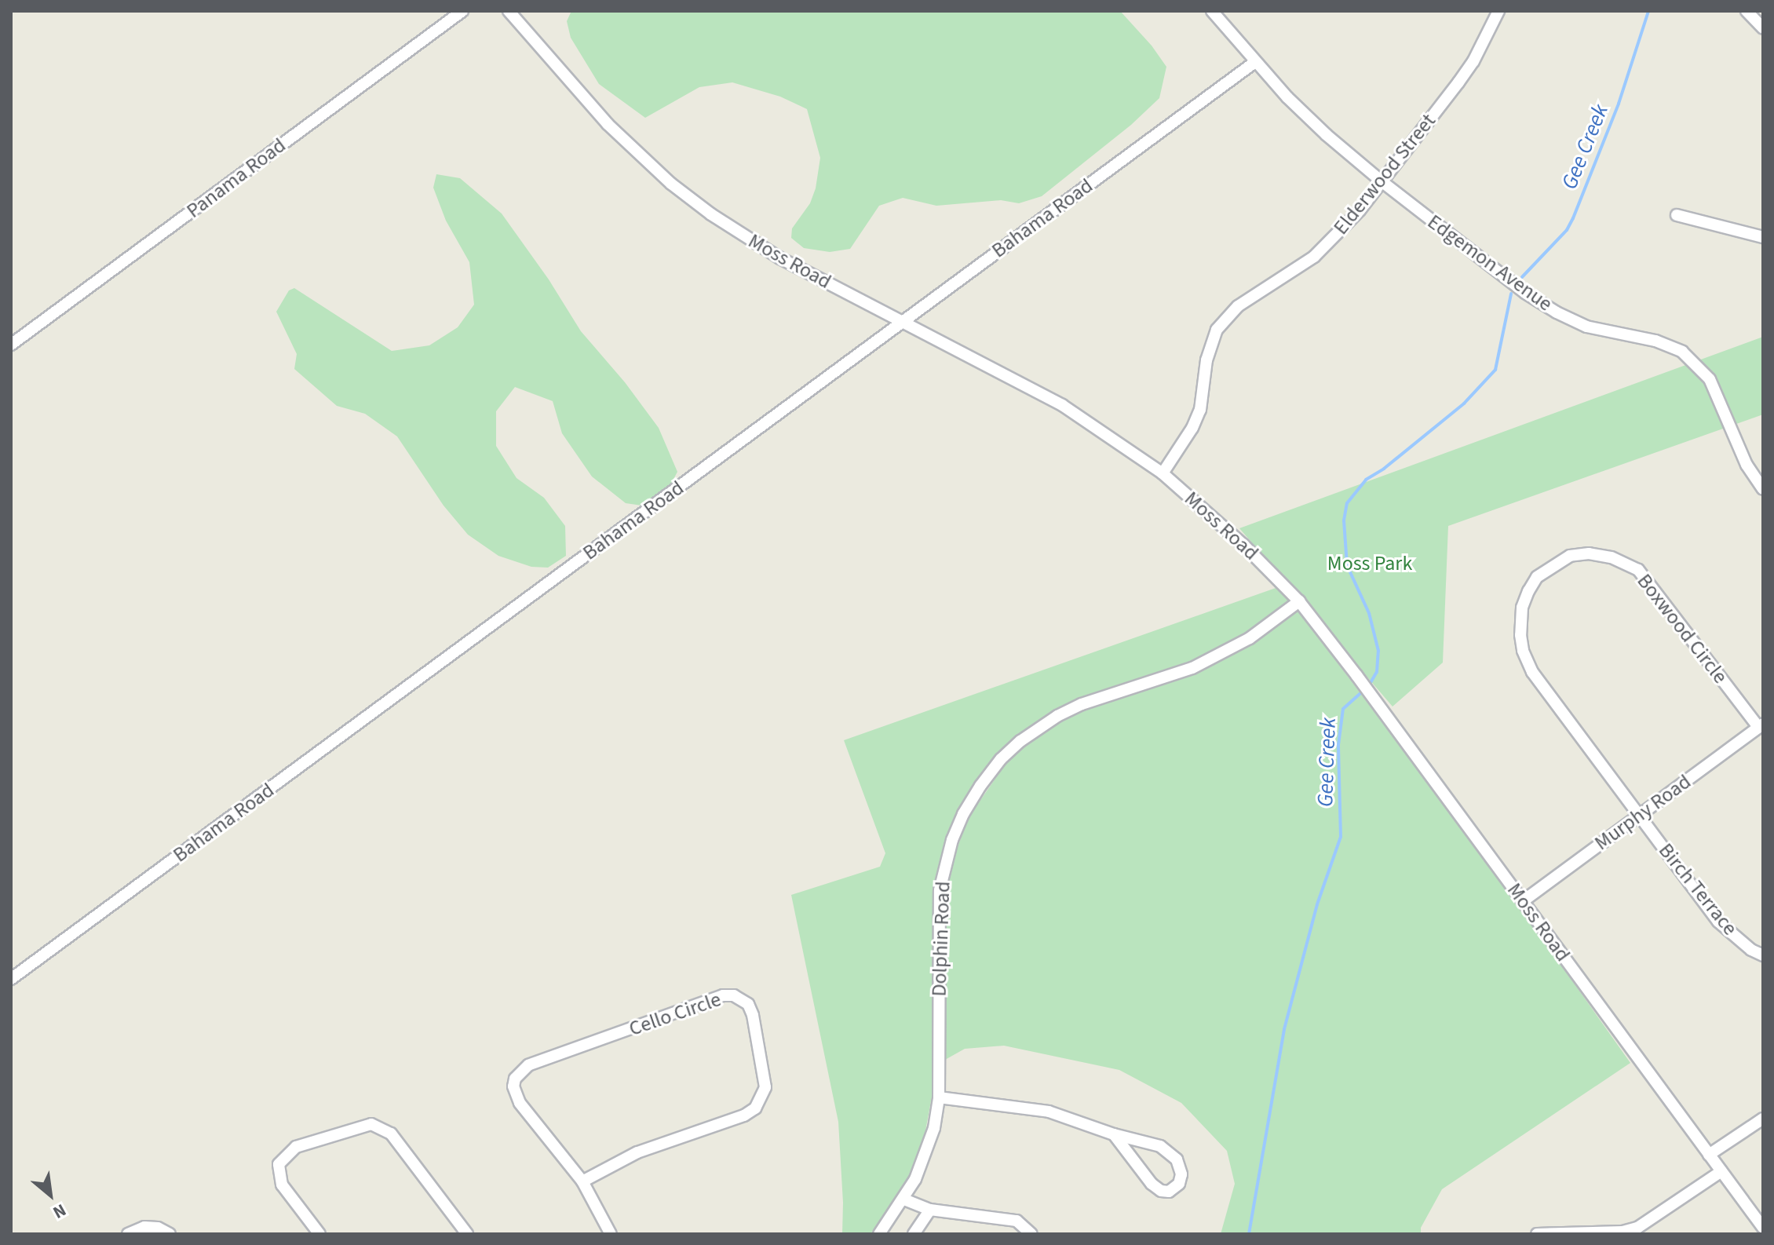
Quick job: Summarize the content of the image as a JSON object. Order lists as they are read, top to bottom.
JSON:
{
  "streets": {
    "street": [
      "Elderwood Street",
      "Panama Road",
      "Bahama Road",
      "Moss Road",
      "Edgemon Avenue",
      "Boxwood Circle",
      "Murphy Road",
      "Birch Terrace",
      "Dolphin Road",
      "Cello Circle"
    ]
  },
  "crossings": [
    ["Elderwood Street", "Moss Road"],
    ["Elderwood Street", "Edgemon Avenue"],
    ["Bahama Road", "Moss Road"],
    ["Bahama Road", "Edgemon Avenue"],
    ["Moss Road", "Murphy Road"],
    ["Moss Road", "Dolphin Road"],
    ["Boxwood Circle", "Murphy Road"],
    ["Boxwood Circle", "Birch Terrace"],
    ["Murphy Road", "Birch Terrace"]
  ],
  "water": ["Gee Creek"],
  "parks": ["Moss Park"],
  "north": "bottom right"
}
